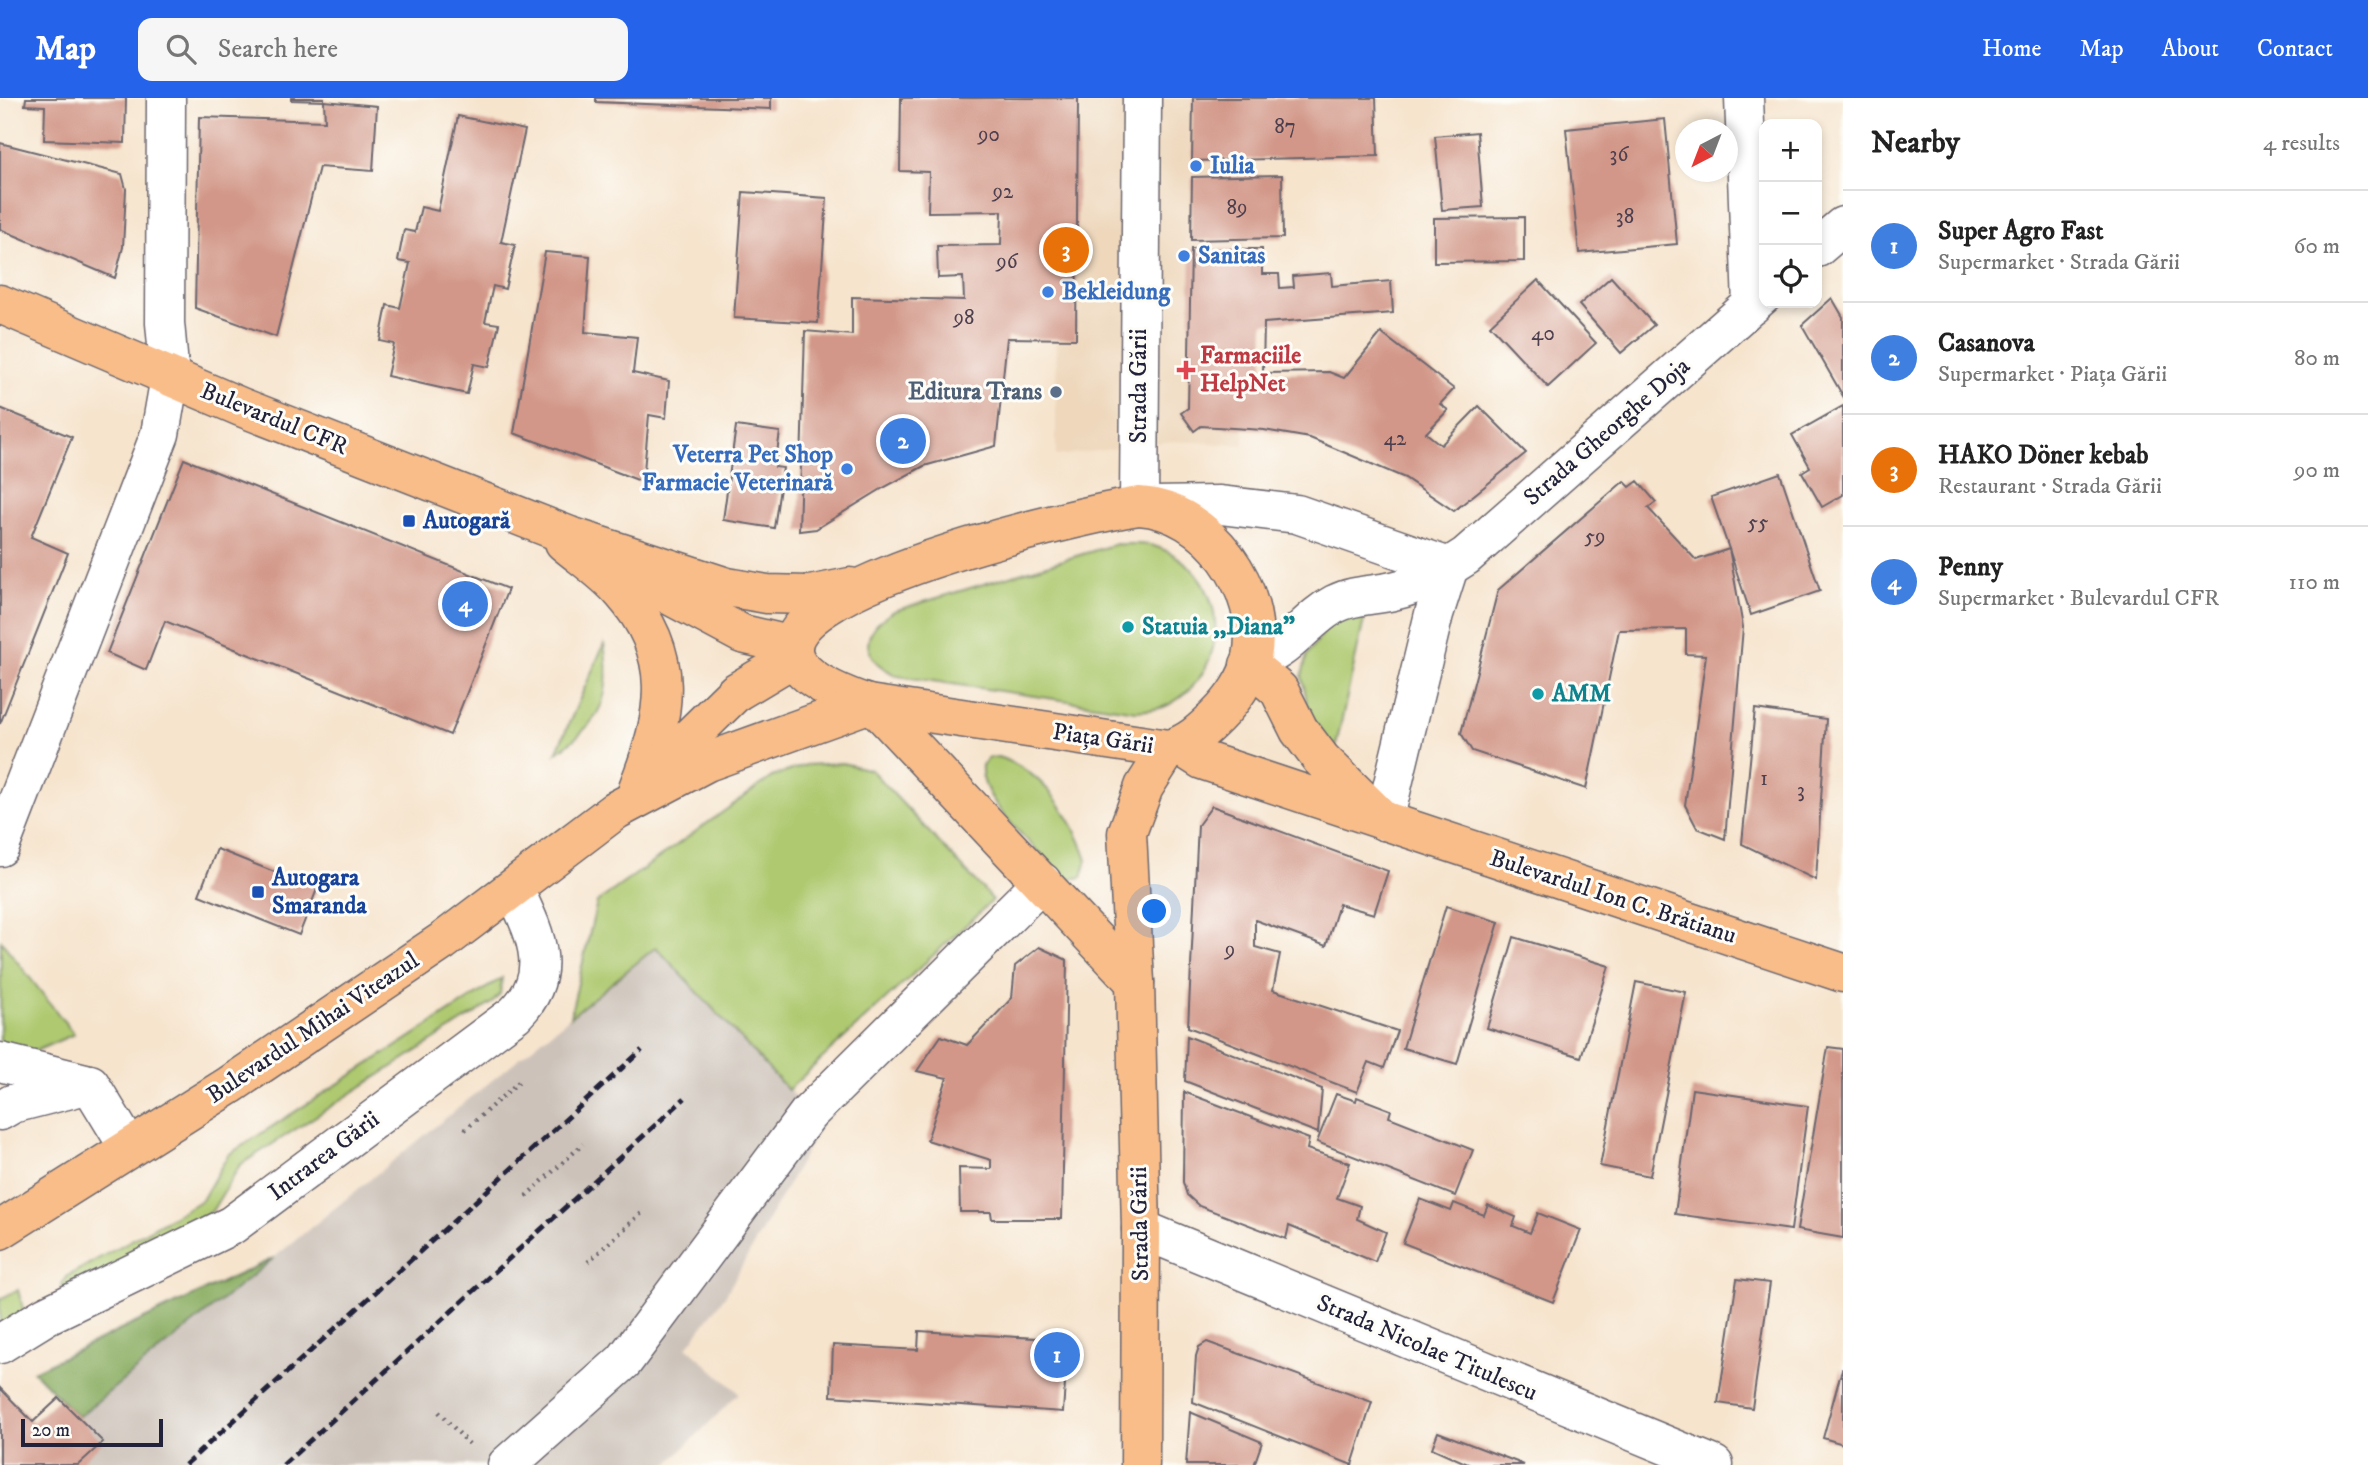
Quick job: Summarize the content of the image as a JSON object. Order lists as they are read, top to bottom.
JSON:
{
  "streets": {
    "main road": [
      "Strada Gării",
      "Bulevardul CFR",
      "Piața Gării",
      "Bulevardul Ion C. Brătianu",
      "Bulevardul Mihai Viteazul"
    ],
    "street": ["Strada Gheorghe Doja", "Intrarea Gării", "Strada Nicolae Titulescu"]
  },
  "crossings": [
    ["Strada Gării", "Piața Gării"],
    ["Strada Gării", "Bulevardul Ion C. Brătianu"],
    ["Strada Gării", "Strada Nicolae Titulescu"],
    ["Bulevardul CFR", "Piața Gării"],
    ["Bulevardul CFR", "Bulevardul Mihai Viteazul"],
    ["Strada Gheorghe Doja", "Piața Gării"],
    ["Strada Gheorghe Doja", "Bulevardul Ion C. Brătianu"],
    ["Piața Gării", "Bulevardul Ion C. Brătianu"],
    ["Piața Gării", "Bulevardul Mihai Viteazul"],
    ["Bulevardul Mihai Viteazul", "Intrarea Gării"]
  ],
  "places": {
    "other": [
      "Iulia",
      "Sanitas",
      "Bekleidung",
      "Editura Trans",
      "Veterra Pet Shop Farmacie Veterinară",
      "Statuia ,,Diana\"",
      "AMM"
    ],
    "health": ["Farmaciile HelpNet"],
    "transit": ["Autogară", "Autogara Smaranda"]
  },
  "house_numbers": [
    "87",
    "90",
    "36",
    "92",
    "89",
    "38",
    "96",
    "98",
    "40",
    "42",
    "55",
    "59",
    "1",
    "3",
    "9"
  ],
  "scale_bar": "20 m",
  "north": "bottom left",
  "page": {
    "header": "Map",
    "search": "Search here",
    "nav": [
      "Home",
      "Map",
      "About",
      "Contact"
    ],
    "heading": ["Nearby", "4 results"],
    "map_buttons": ["+", "−"],
    "list": [
      {
        "mark": "1",
        "name": "Super Agro Fast",
        "note": "Supermarket · Strada Gării",
        "value": "60 m"
      },
      {
        "mark": "2",
        "name": "Casanova",
        "note": "Supermarket · Piața Gării",
        "value": "80 m"
      },
      {
        "mark": "3",
        "name": "HAKO Döner kebab",
        "note": "Restaurant · Strada Gării",
        "value": "90 m"
      },
      {
        "mark": "4",
        "name": "Penny",
        "note": "Supermarket · Bulevardul CFR",
        "value": "110 m"
      }
    ],
    "pins": [
      "3",
      "2",
      "4",
      "1"
    ],
    "scale": "20 m"
  }
}
